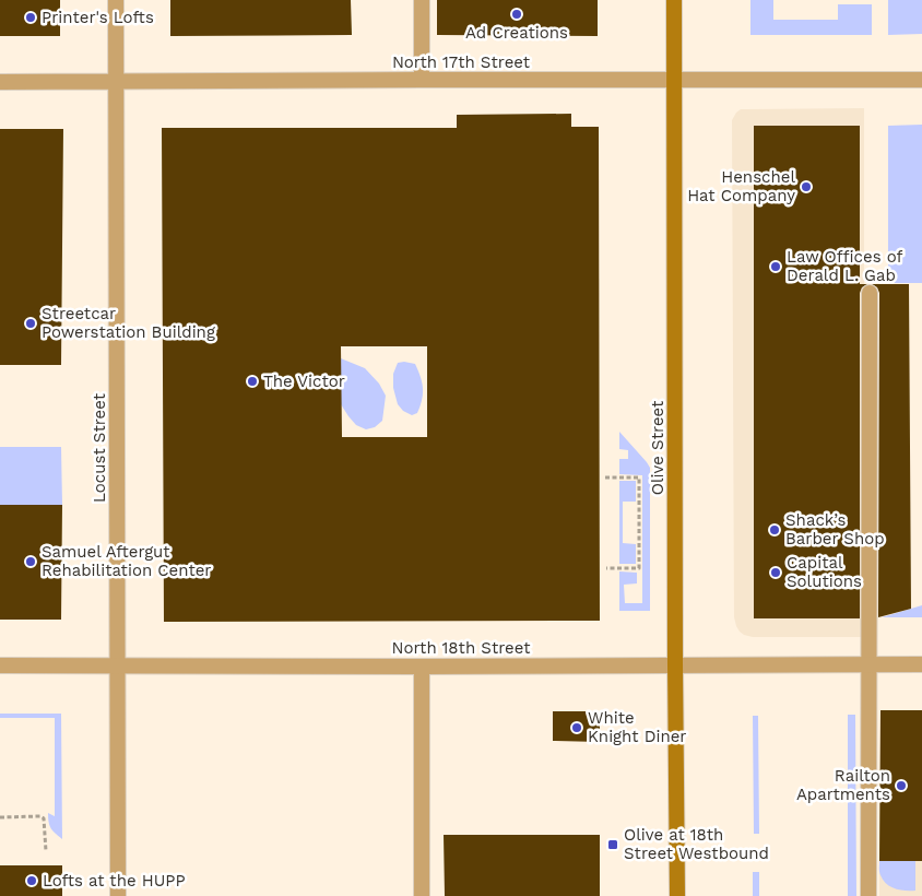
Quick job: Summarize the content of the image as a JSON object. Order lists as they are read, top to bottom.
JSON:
{
  "streets": {
    "main road": ["Olive Street"],
    "street": ["North 17th Street", "Locust Street", "North 18th Street"]
  },
  "crossings": [
    ["North 17th Street", "Locust Street"],
    ["North 17th Street", "Olive Street"],
    ["Locust Street", "North 18th Street"],
    ["Olive Street", "North 18th Street"]
  ],
  "places": {
    "other": [
      "Ad Creations",
      "Printer's Lofts",
      "Henschel Hat Company",
      "Law Offices of Derald L. Gab",
      "Streetcar Powerstation Building",
      "The Victor",
      "Shack’s Barber Shop",
      "Samuel Aftergut Rehabilitation Center",
      "Capital Solutions",
      "White Knight Diner",
      "Railton Apartments",
      "Lofts at the HUPP"
    ],
    "transit": ["Olive at 18th Street Westbound"]
  }
}
